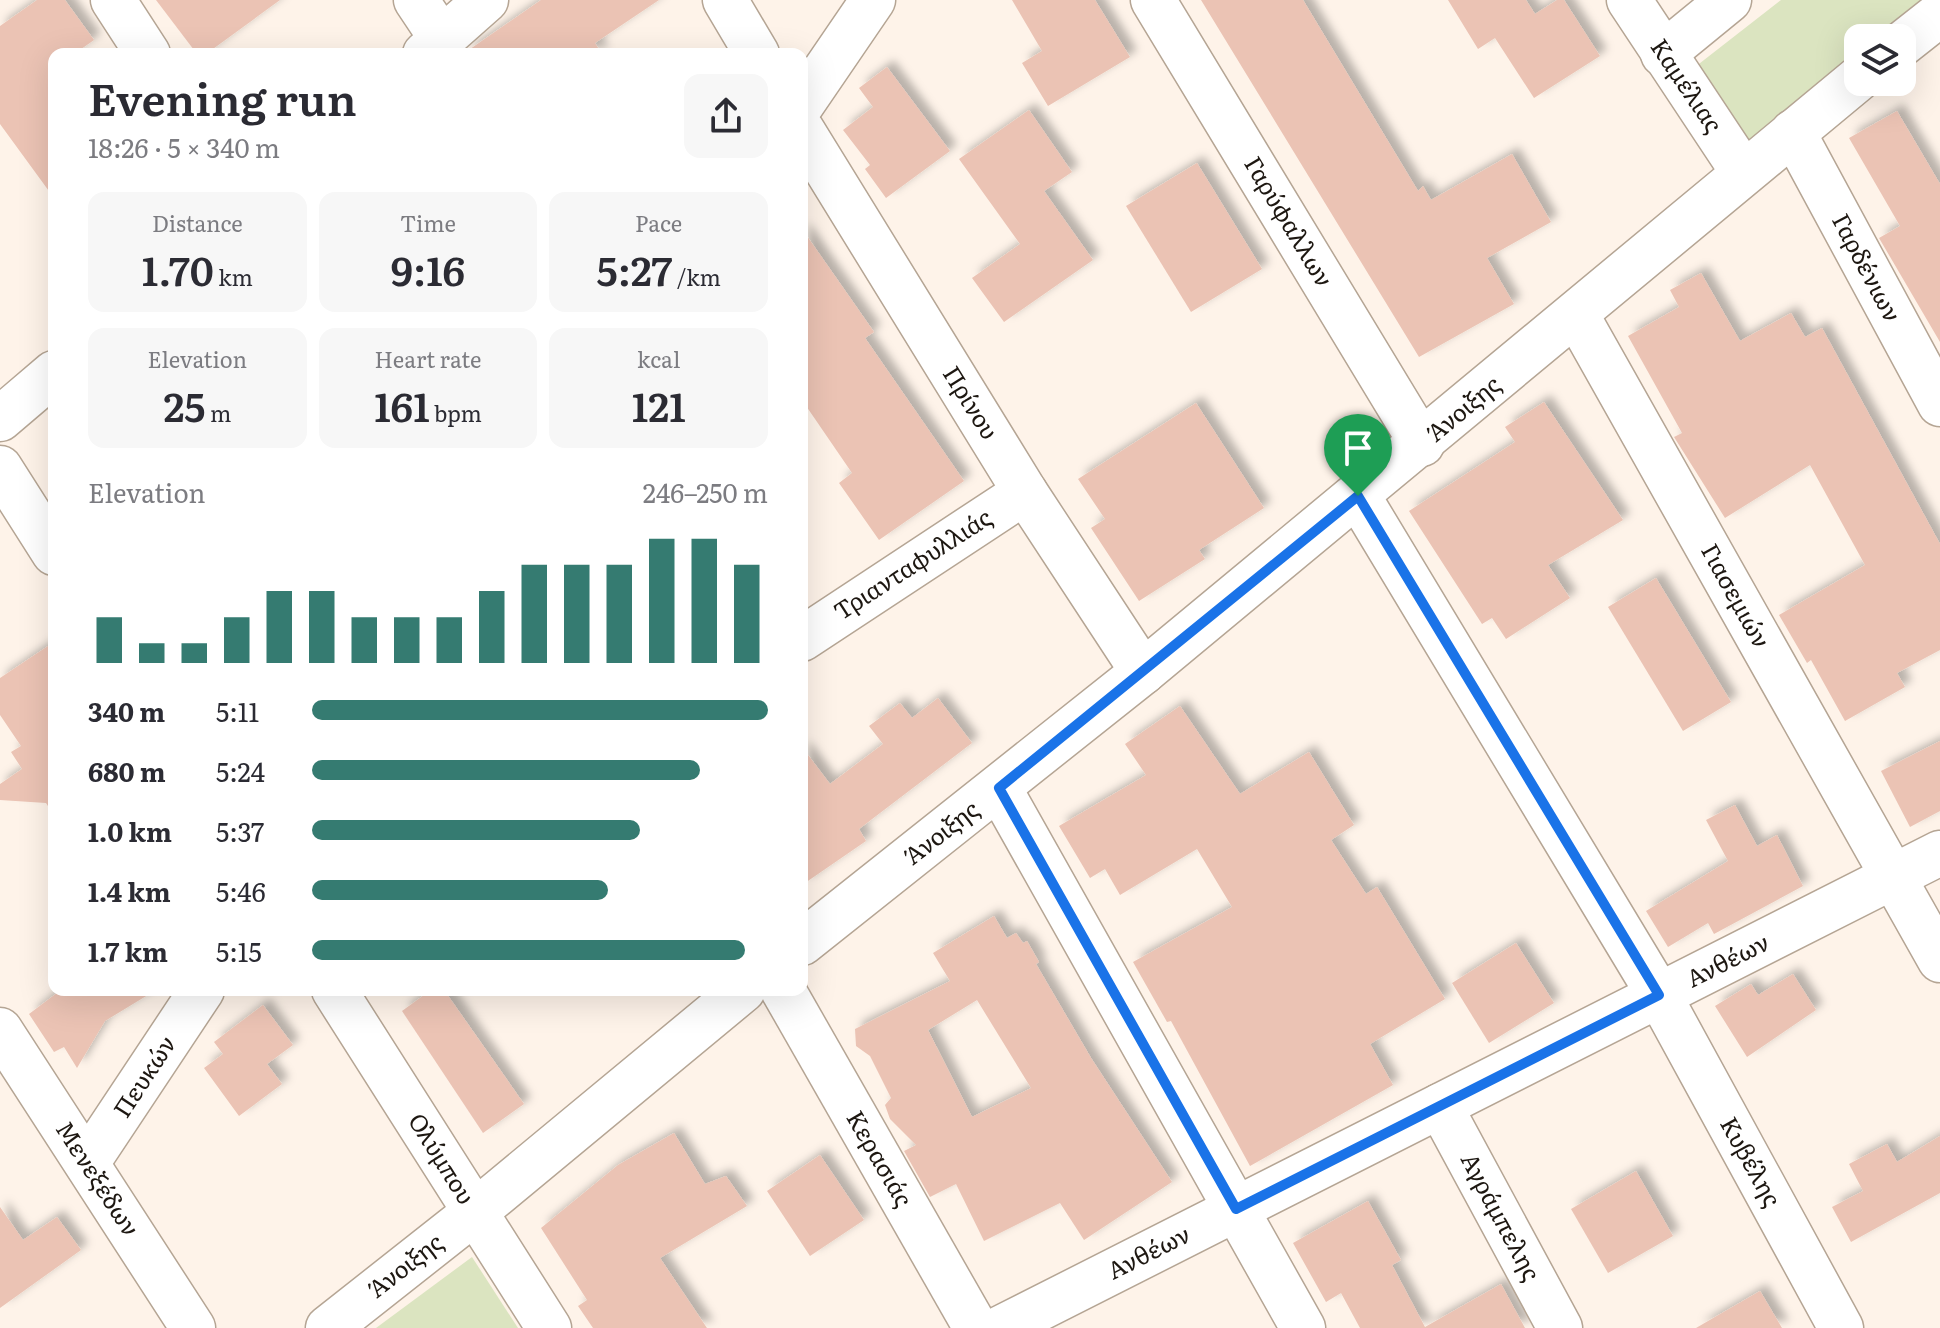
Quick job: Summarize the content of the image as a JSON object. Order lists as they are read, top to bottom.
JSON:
{
  "streets": {
    "street": [
      "Καμέλιας",
      "Γαρύφαλλων",
      "Γαρδένιων",
      "Πρίνου",
      "Άνοιξης",
      "Τριανταφυλλιάς",
      "Γιασεμιών",
      "Ανθέων",
      "Πευκών",
      "Ολύμπου",
      "Κερασιάς",
      "Κυβέλης",
      "Μενεξέδων",
      "Αγράμπελης"
    ]
  },
  "crossings": [
    ["Καμέλιας", "Άνοιξης"],
    ["Γαρύφαλλων", "Άνοιξης"],
    ["Γαρδένιων", "Άνοιξης"],
    ["Πρίνου", "Άνοιξης"],
    ["Πρίνου", "Τριανταφυλλιάς"],
    ["Άνοιξης", "Γιασεμιών"],
    ["Άνοιξης", "Ολύμπου"],
    ["Γιασεμιών", "Ανθέων"],
    ["Ανθέων", "Κυβέλης"],
    ["Ανθέων", "Αγράμπελης"],
    ["Πευκών", "Μενεξέδων"]
  ],
  "page": {
    "heading": ["Evening run", "18:26 · 5 × 340 m"],
    "stats": [
      ["Distance", "1.70 km"],
      ["Time", "9:16"],
      ["Pace", "5:27 /km"],
      ["Elevation", "25 m"],
      ["Heart rate", "161 bpm"],
      ["kcal", "121"]
    ],
    "chart": ["Elevation", "246–250 m"],
    "list": [
      {
        "name": "340 m",
        "note": "5:11"
      },
      {
        "name": "680 m",
        "note": "5:24"
      },
      {
        "name": "1.0 km",
        "note": "5:37"
      },
      {
        "name": "1.4 km",
        "note": "5:46"
      },
      {
        "name": "1.7 km",
        "note": "5:15"
      }
    ]
  }
}
